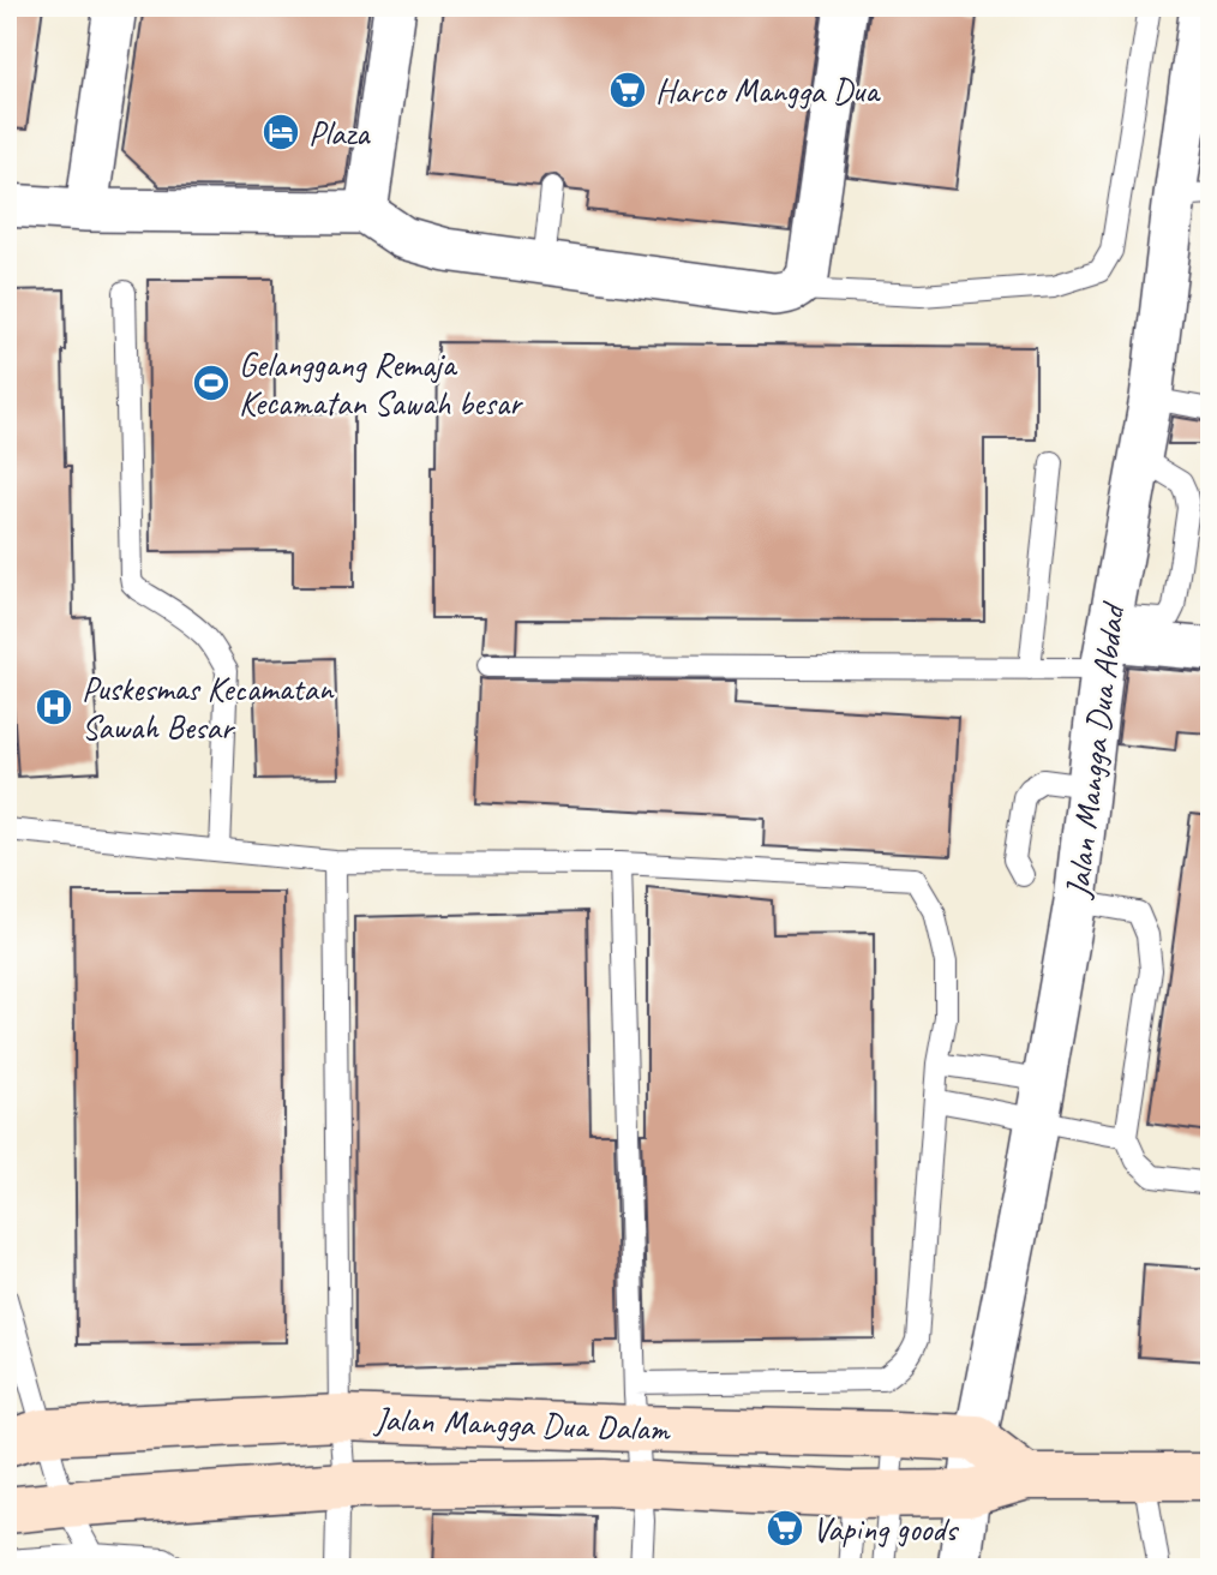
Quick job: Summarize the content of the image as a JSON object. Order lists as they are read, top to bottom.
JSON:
{
  "streets": {
    "street": ["Jalan Mangga Dua Abdad", "Jalan Mangga Dua Dalam"]
  },
  "crossings": [
    ["Jalan Mangga Dua Abdad", "Jalan Mangga Dua Dalam"]
  ],
  "places": {
    "supermarket": ["Harco Mangga Dua", "Vaping goods"],
    "hotel": ["Plaza"],
    "sports": ["Gelanggang Remaja Kecamatan Sawah besar"],
    "hospital": ["Puskesmas Kecamatan Sawah Besar"]
  }
}
